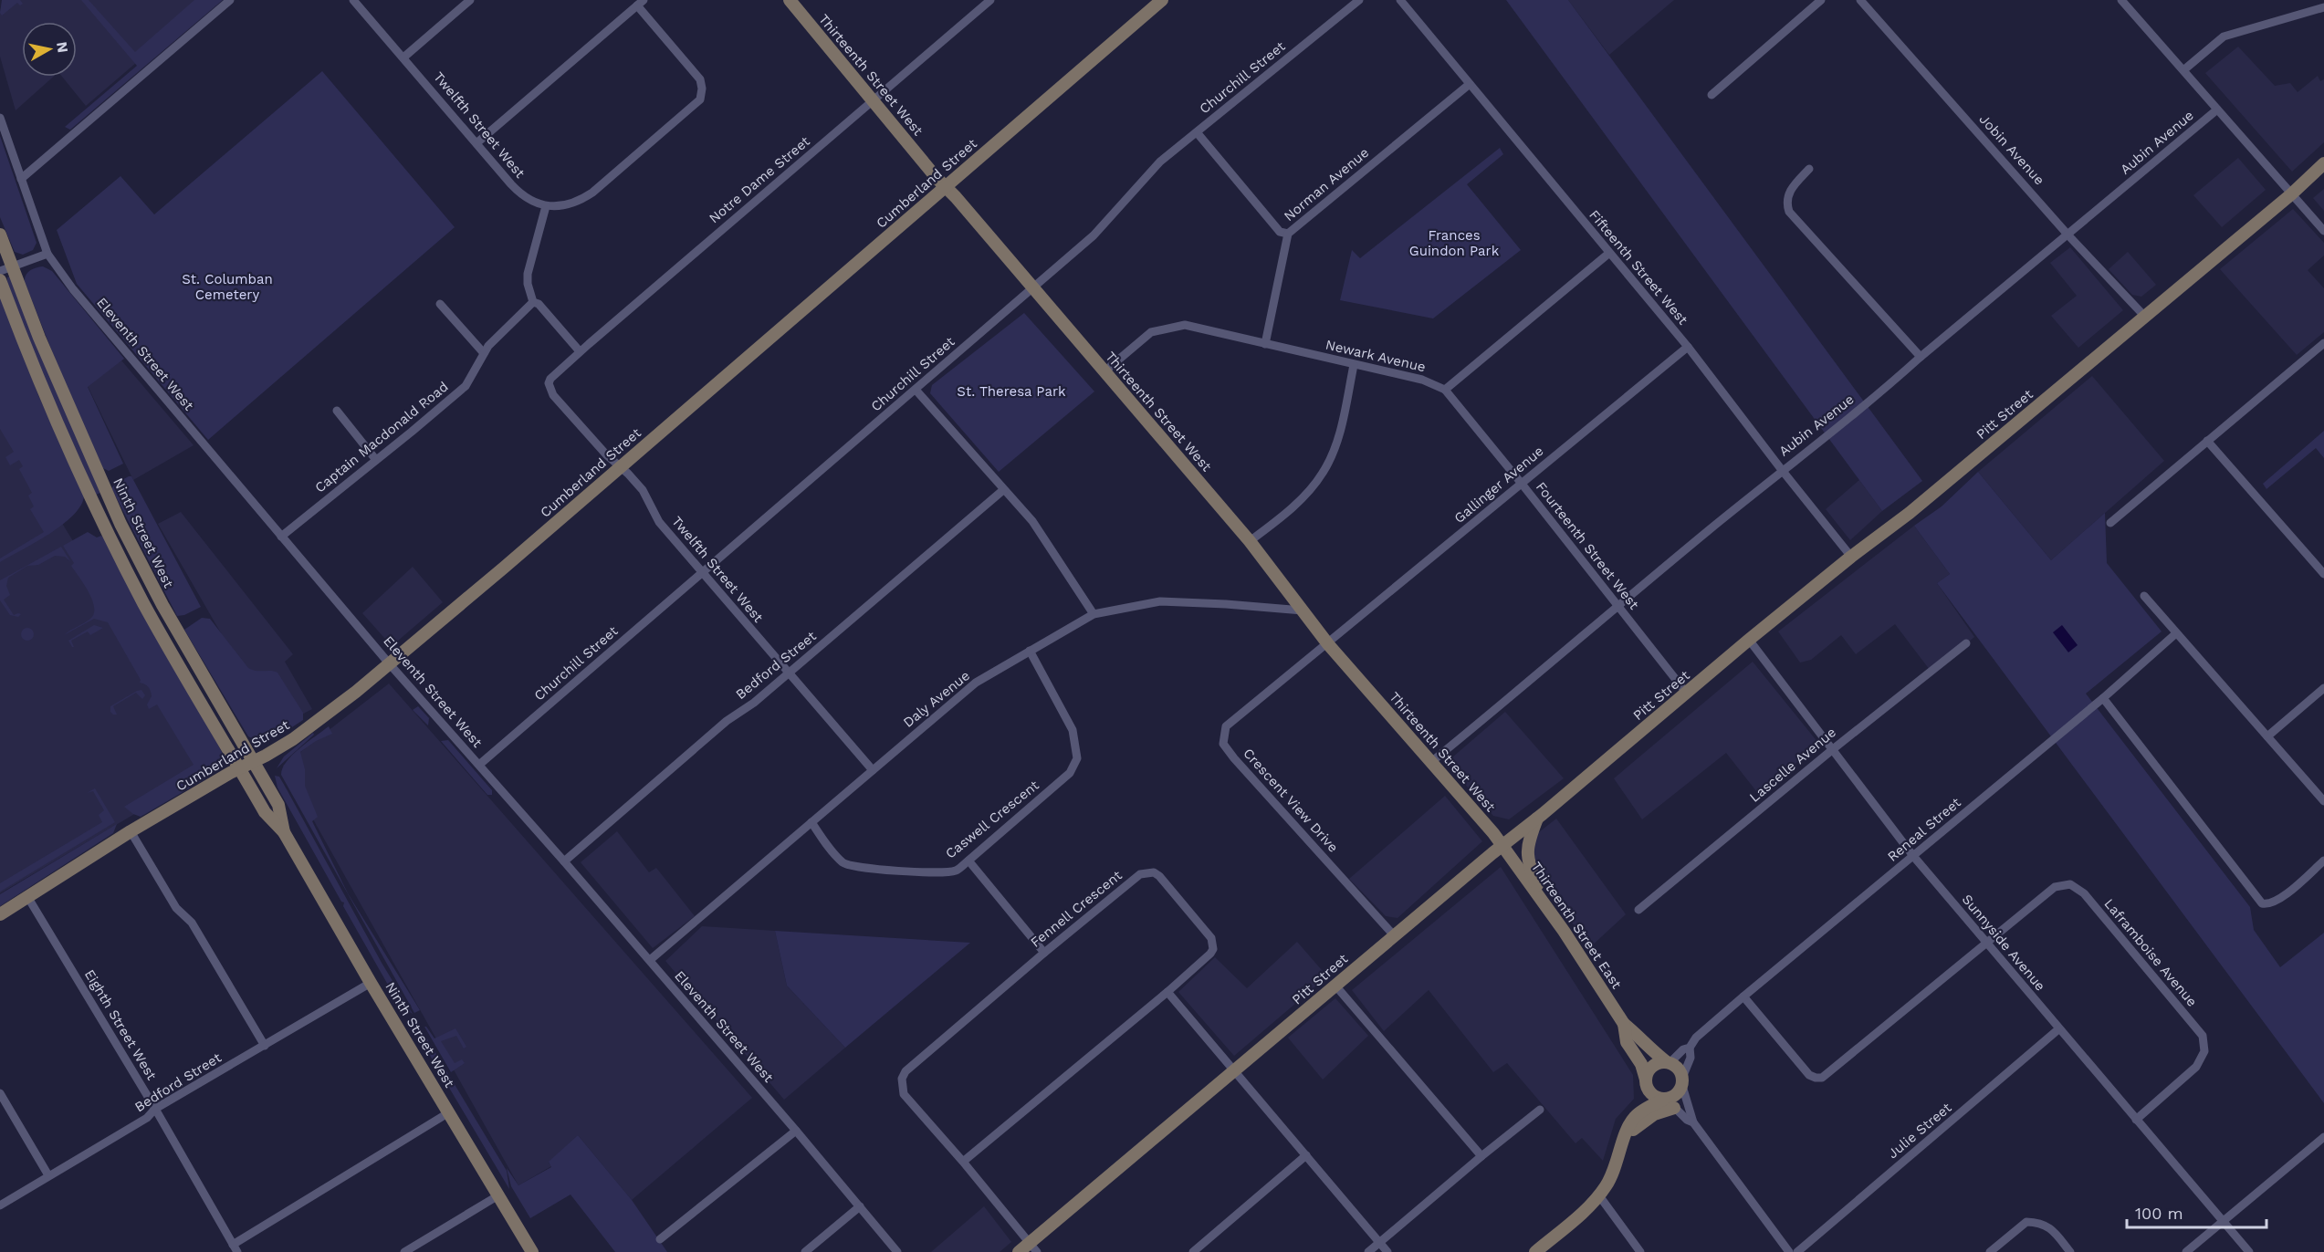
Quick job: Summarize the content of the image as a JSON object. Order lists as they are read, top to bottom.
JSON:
{
  "streets": {
    "street": [
      "Thirteenth Street West",
      "Churchill Street",
      "Twelfth Street West",
      "Aubin Avenue",
      "Jobin Avenue",
      "Notre Dame Street",
      "Cumberland Street",
      "Norman Avenue",
      "Fifteenth Street West",
      "Eleventh Street West",
      "Newark Avenue",
      "Pitt Street",
      "Captain Macdonald Road",
      "Gallinger Avenue",
      "Ninth Street West",
      "Fourteenth Street West",
      "Bedford Street",
      "Daly Avenue",
      "Lascelle Avenue",
      "Crescent View Drive",
      "Caswell Crescent",
      "Reneal Street",
      "Fennell Crescent",
      "Thirteenth Street East",
      "Sunnyside Avenue",
      "Laframboise Avenue",
      "Eighth Street West",
      "Julie Street"
    ]
  },
  "crossings": [
    ["Thirteenth Street West", "Churchill Street"],
    ["Thirteenth Street West", "Aubin Avenue"],
    ["Thirteenth Street West", "Notre Dame Street"],
    ["Thirteenth Street West", "Cumberland Street"],
    ["Thirteenth Street West", "Newark Avenue"],
    ["Thirteenth Street West", "Pitt Street"],
    ["Thirteenth Street West", "Gallinger Avenue"],
    ["Thirteenth Street West", "Daly Avenue"],
    ["Thirteenth Street West", "Crescent View Drive"],
    ["Thirteenth Street West", "Thirteenth Street East"],
    ["Churchill Street", "Twelfth Street West"],
    ["Churchill Street", "Eleventh Street West"],
    ["Twelfth Street West", "Notre Dame Street"],
    ["Twelfth Street West", "Cumberland Street"],
    ["Twelfth Street West", "Bedford Street"],
    ["Twelfth Street West", "Daly Avenue"],
    ["Aubin Avenue", "Jobin Avenue"],
    ["Aubin Avenue", "Fifteenth Street West"],
    ["Aubin Avenue", "Fourteenth Street West"],
    ["Jobin Avenue", "Pitt Street"],
    ["Cumberland Street", "Eleventh Street West"],
    ["Cumberland Street", "Ninth Street West"],
    ["Cumberland Street", "Eighth Street West"],
    ["Norman Avenue", "Fifteenth Street West"],
    ["Norman Avenue", "Newark Avenue"],
    ["Fifteenth Street West", "Pitt Street"],
    ["Fifteenth Street West", "Gallinger Avenue"],
    ["Eleventh Street West", "Captain Macdonald Road"],
    ["Eleventh Street West", "Bedford Street"],
    ["Eleventh Street West", "Daly Avenue"],
    ["Newark Avenue", "Fourteenth Street West"],
    ["Pitt Street", "Fourteenth Street West"],
    ["Pitt Street", "Crescent View Drive"],
    ["Pitt Street", "Fennell Crescent"],
    ["Pitt Street", "Thirteenth Street East"],
    ["Pitt Street", "Sunnyside Avenue"],
    ["Gallinger Avenue", "Fourteenth Street West"],
    ["Gallinger Avenue", "Crescent View Drive"],
    ["Ninth Street West", "Bedford Street"],
    ["Bedford Street", "Eighth Street West"],
    ["Daly Avenue", "Caswell Crescent"],
    ["Lascelle Avenue", "Sunnyside Avenue"],
    ["Reneal Street", "Thirteenth Street East"],
    ["Reneal Street", "Sunnyside Avenue"],
    ["Reneal Street", "Laframboise Avenue"],
    ["Sunnyside Avenue", "Laframboise Avenue"],
    ["Sunnyside Avenue", "Julie Street"]
  ],
  "parks": ["Frances Guindon Park", "St. Columban Cemetery", "St. Theresa Park"],
  "scale_bar": "100 m",
  "north": "right"
}
